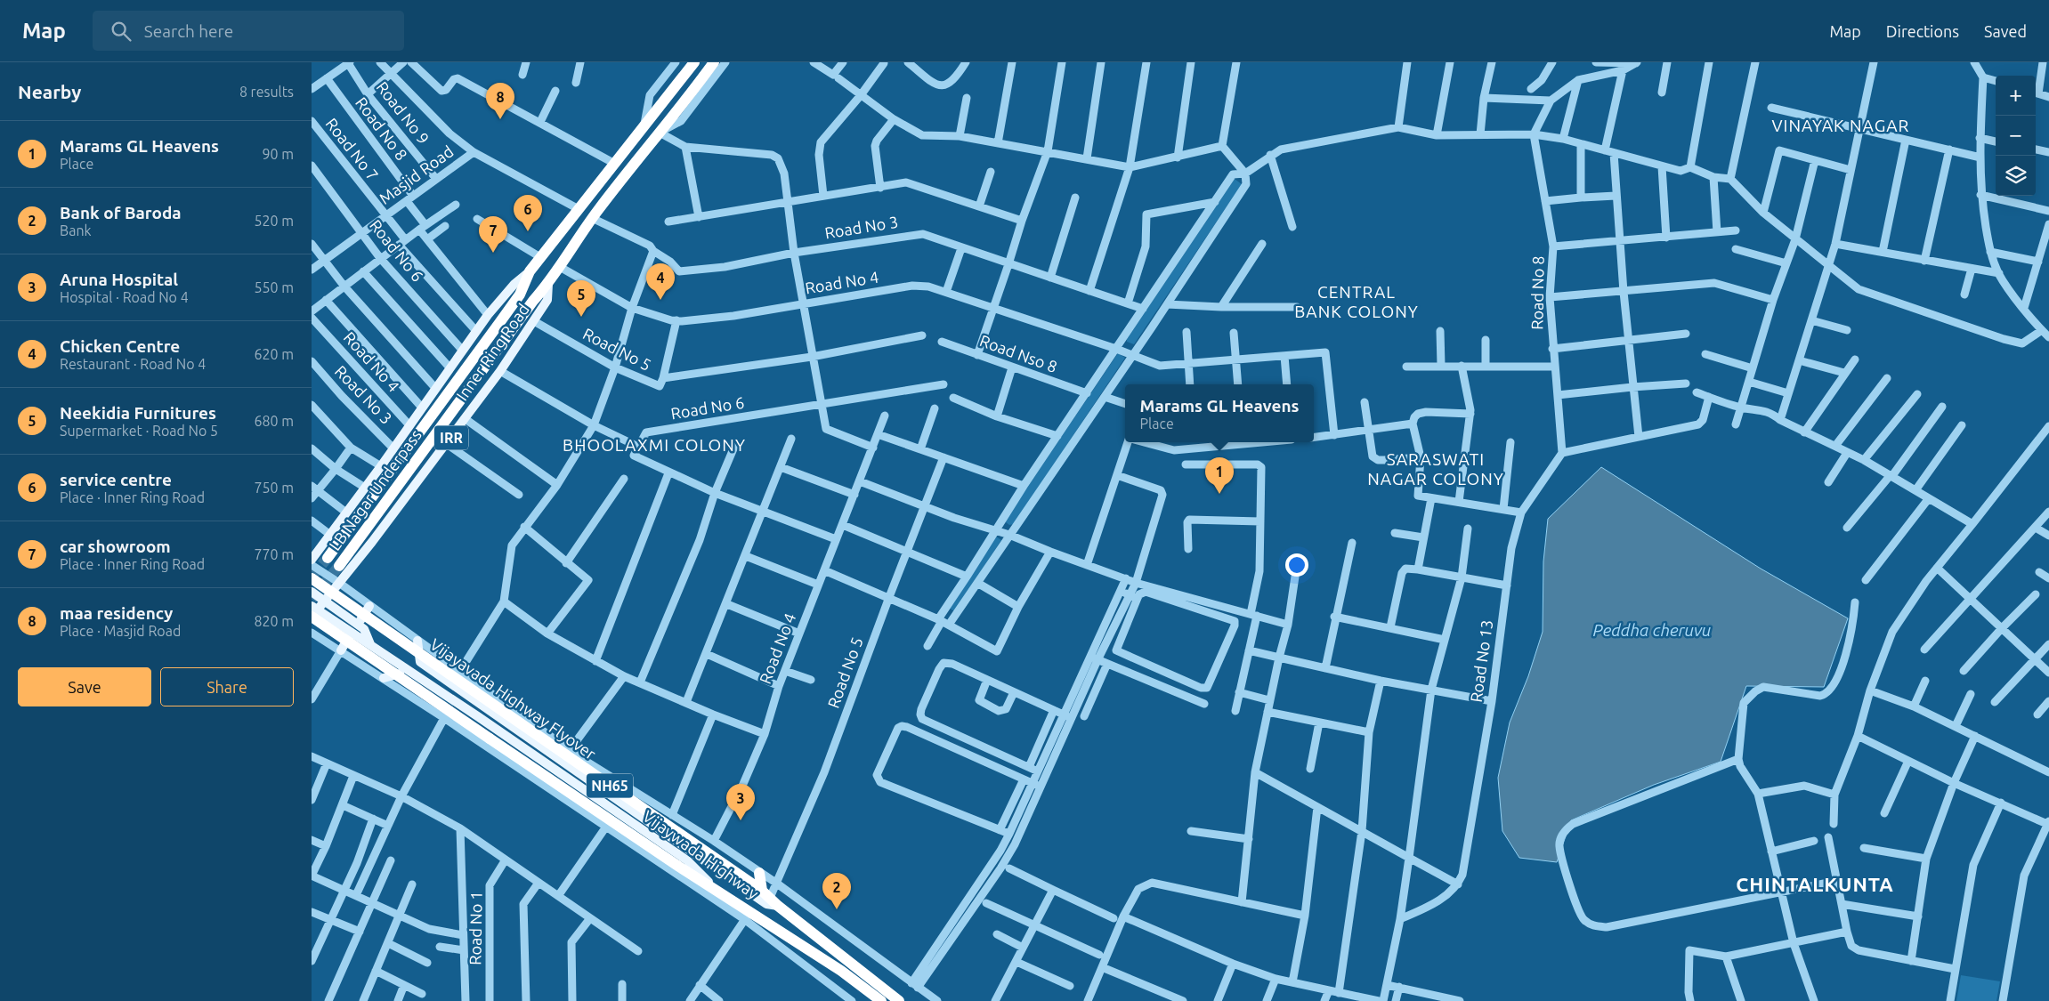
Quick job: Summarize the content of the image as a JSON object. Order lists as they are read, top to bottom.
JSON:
{
  "streets": {
    "highway": [
      "Inner Ring Road",
      "IRR",
      "LB Nagar Underpass",
      "Vijayavada Highway Flyover",
      "NH65",
      "Vijaywada Highway"
    ],
    "street": [
      "Road No 9",
      "Road No 8",
      "Road No 7",
      "Masjid Road",
      "Road No 3",
      "Road No 6",
      "Road No 4",
      "Road No 5",
      "Road Nso 8",
      "Road No 13",
      "Road No 1"
    ]
  },
  "crossings": [
    ["Road No 9", "Masjid Road"],
    ["Road No 8", "Masjid Road"],
    ["Road No 8", "Inner Ring Road"],
    ["Road No 8", "Road No 13"],
    ["Road No 7", "Masjid Road"],
    ["Road No 7", "Inner Ring Road"],
    ["Masjid Road", "Road No 6"],
    ["Road No 3", "Inner Ring Road"],
    ["Road No 6", "Inner Ring Road"],
    ["Road No 4", "Inner Ring Road"],
    ["Road No 5", "Inner Ring Road"],
    ["Road No 5", "Vijayavada Highway Flyover"],
    ["Road No 5", "Vijaywada Highway"],
    ["Inner Ring Road", "IRR"],
    ["Inner Ring Road", "LB Nagar Underpass"],
    ["Inner Ring Road", "NH65"],
    ["Inner Ring Road", "Vijaywada Highway"],
    ["Vijayavada Highway Flyover", "Vijaywada Highway"],
    ["NH65", "Vijaywada Highway"]
  ],
  "districts": [
    "VINAYAK NAGAR",
    "CENTRAL BANK COLONY",
    "BHOOLAXMI COLONY",
    "SARASWATI NAGAR COLONY",
    "CHINTALKUNTA"
  ],
  "water": ["Peddha cheruvu"],
  "page": {
    "header": "Map",
    "search": "Search here",
    "nav": ["Map", "Directions", "Saved"],
    "heading": ["Nearby", "8 results"],
    "map_buttons": ["+", "−"],
    "pins": [
      "8",
      "6",
      "7",
      "4",
      "5",
      "1",
      "3",
      "2"
    ],
    "list": [
      {
        "mark": "1",
        "name": "Marams GL Heavens",
        "note": "Place",
        "value": "90 m"
      },
      {
        "mark": "2",
        "name": "Bank of Baroda",
        "note": "Bank",
        "value": "520 m"
      },
      {
        "mark": "3",
        "name": "Aruna Hospital",
        "note": "Hospital · Road No 4",
        "value": "550 m"
      },
      {
        "mark": "4",
        "name": "Chicken Centre",
        "note": "Restaurant · Road No 4",
        "value": "620 m"
      },
      {
        "mark": "5",
        "name": "Neekidia Furnitures",
        "note": "Supermarket · Road No 5",
        "value": "680 m"
      },
      {
        "mark": "6",
        "name": "service centre",
        "note": "Place · Inner Ring Road",
        "value": "750 m"
      },
      {
        "mark": "7",
        "name": "car showroom",
        "note": "Place · Inner Ring Road",
        "value": "770 m"
      },
      {
        "mark": "8",
        "name": "maa residency",
        "note": "Place · Masjid Road",
        "value": "820 m"
      }
    ],
    "popup": ["Marams GL Heavens", "Place"],
    "buttons": ["Save", "Share"]
  }
}
